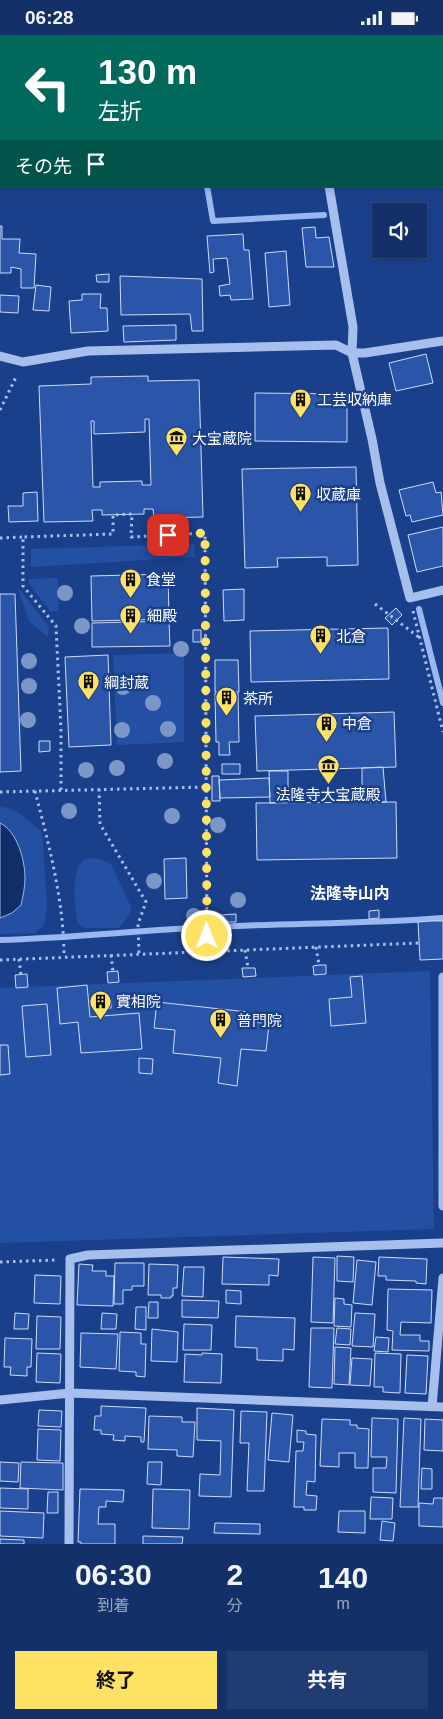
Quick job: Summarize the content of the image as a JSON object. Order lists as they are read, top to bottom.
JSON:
{
  "districts": ["法隆寺山内"],
  "places": {
    "building": [
      "工芸収納庫",
      "収蔵庫",
      "食堂",
      "細殿",
      "北倉",
      "綱封蔵",
      "茶所",
      "中倉",
      "實相院",
      "普門院"
    ],
    "museum": ["大宝蔵院", "法隆寺大宝蔵殿"]
  },
  "page": {
    "status": "06:28",
    "turn": ["130 m", "左折"],
    "then": "その先",
    "eta": [
      "06:30",
      "到着",
      "2",
      "分",
      "140",
      "m"
    ],
    "buttons": ["終了", "共有"]
  }
}
